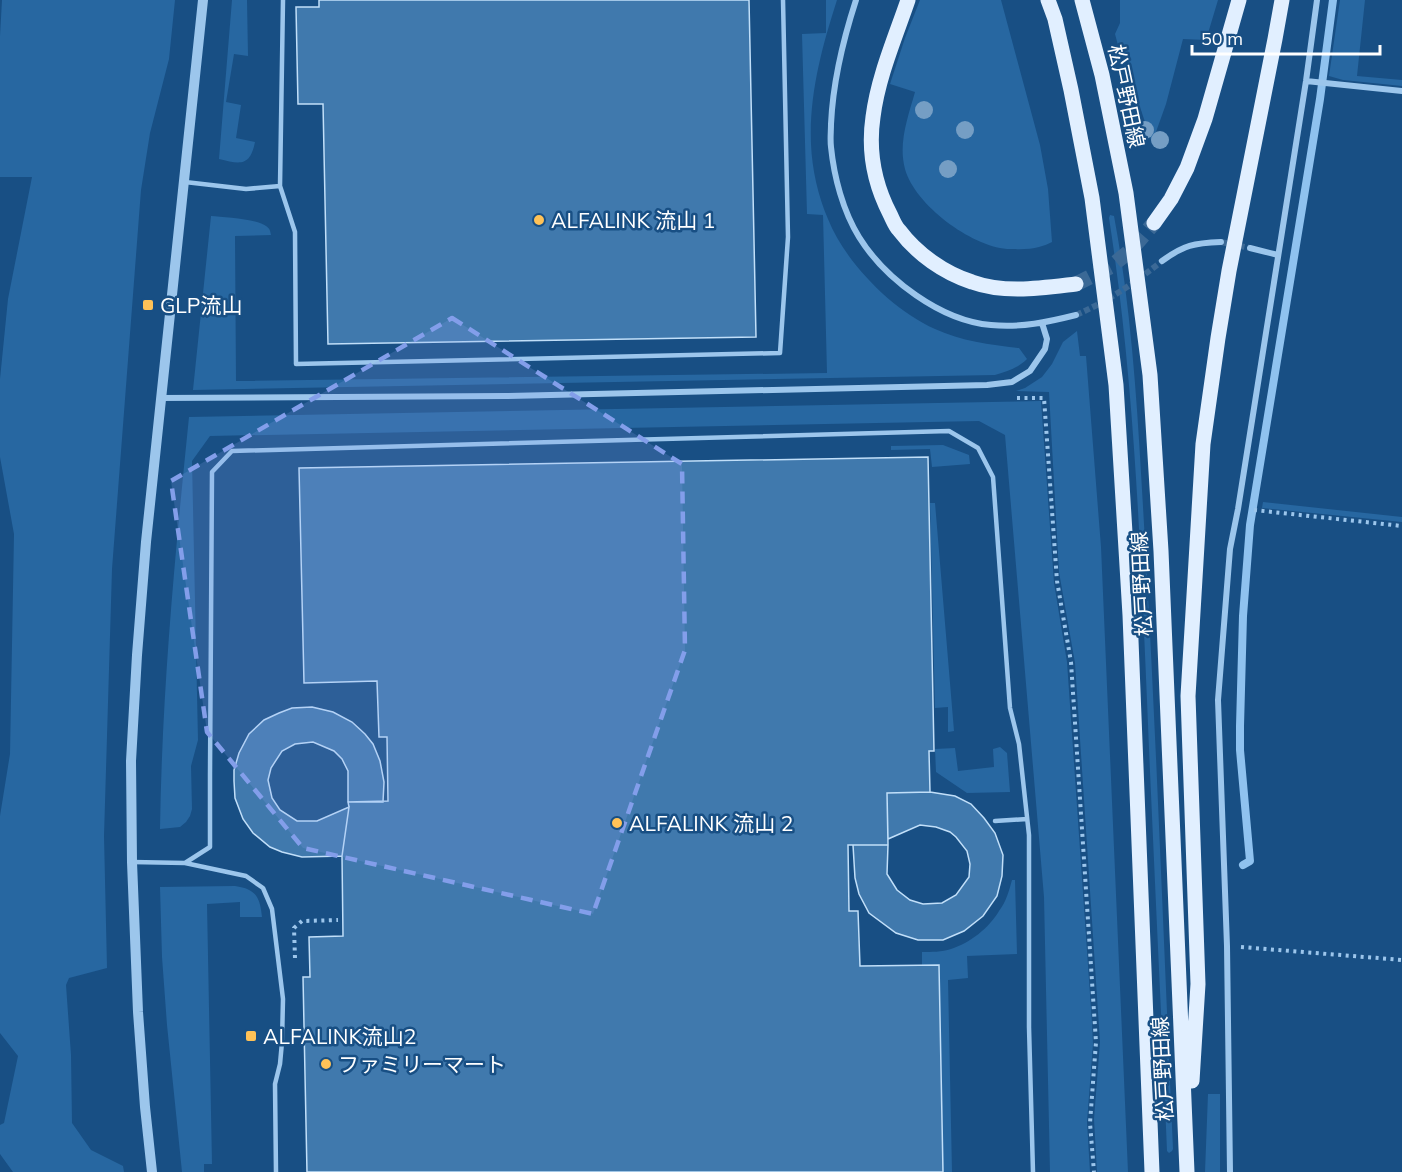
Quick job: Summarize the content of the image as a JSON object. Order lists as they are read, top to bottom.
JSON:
{
  "streets": {
    "main road": ["松戸野田線"]
  },
  "places": {
    "other": ["ALFALINK 流山 1", "ALFALINK 流山 2", "ファミリーマート"],
    "transit": ["GLP流山", "ALFALINK流山2"]
  },
  "scale_bar": "50 m"
}
